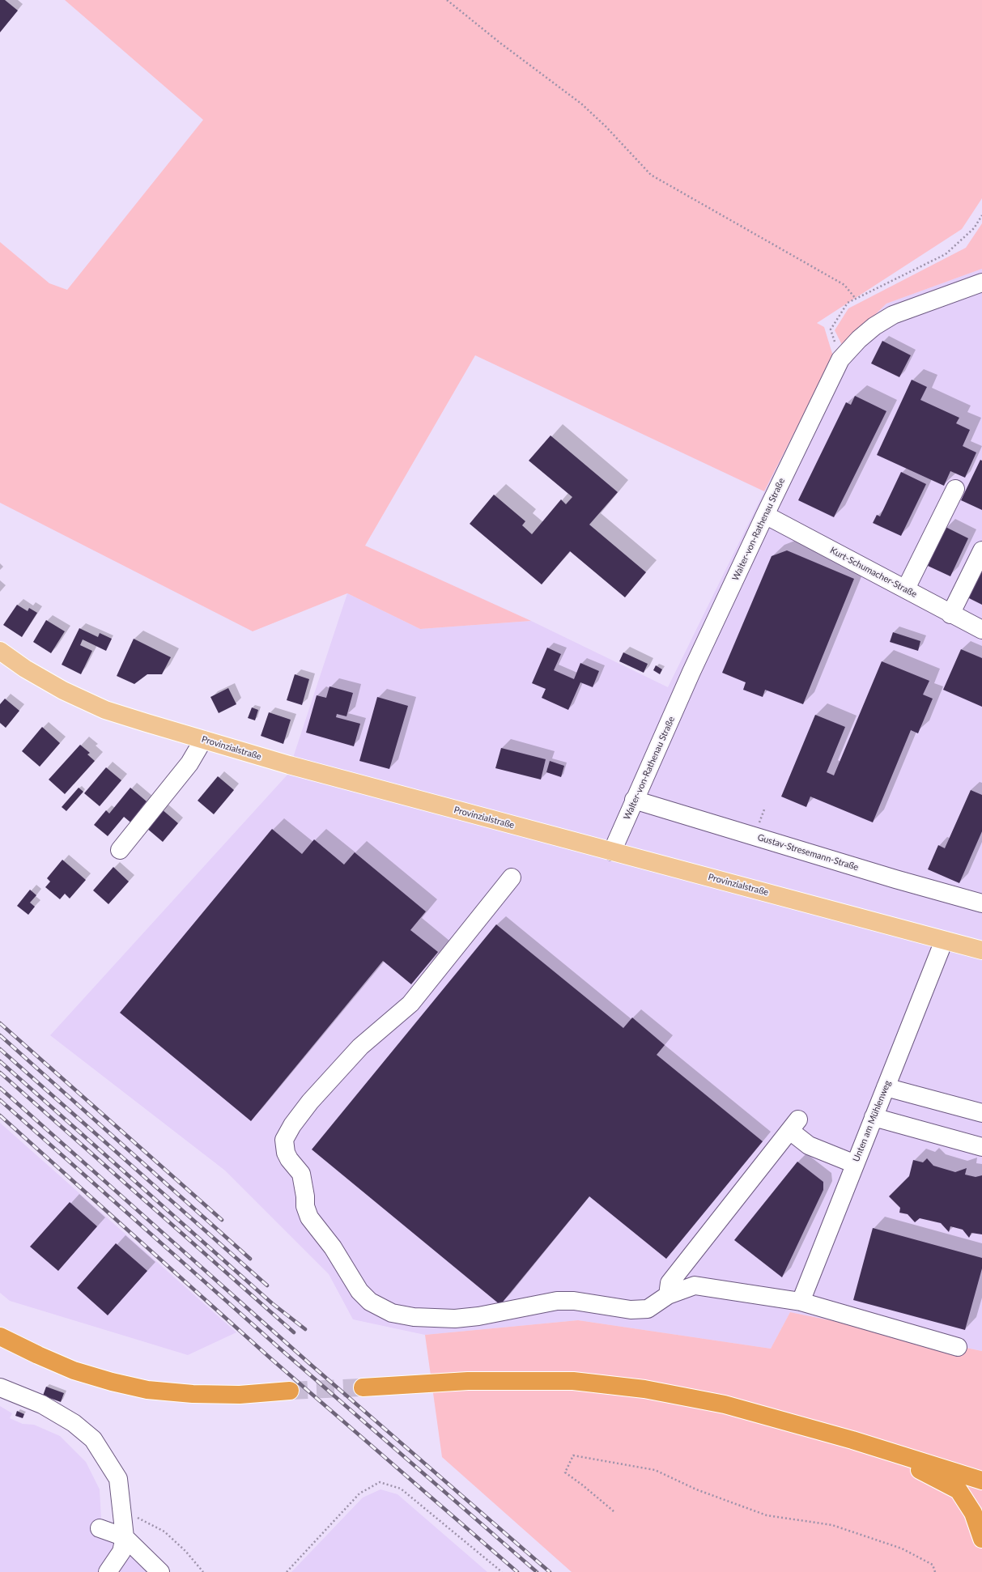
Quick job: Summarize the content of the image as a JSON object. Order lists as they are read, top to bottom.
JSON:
{
  "streets": {
    "main road": ["Provinzialstraße"],
    "street": [
      "Walter-von-Rathenau Straße",
      "Kurt-Schumacher-Straße",
      "Gustav-Stresemann-Straße",
      "Unten am Mühlenweg"
    ]
  },
  "crossings": [
    ["Walter-von-Rathenau Straße", "Kurt-Schumacher-Straße"],
    ["Walter-von-Rathenau Straße", "Provinzialstraße"],
    ["Walter-von-Rathenau Straße", "Gustav-Stresemann-Straße"],
    ["Provinzialstraße", "Unten am Mühlenweg"]
  ]
}
